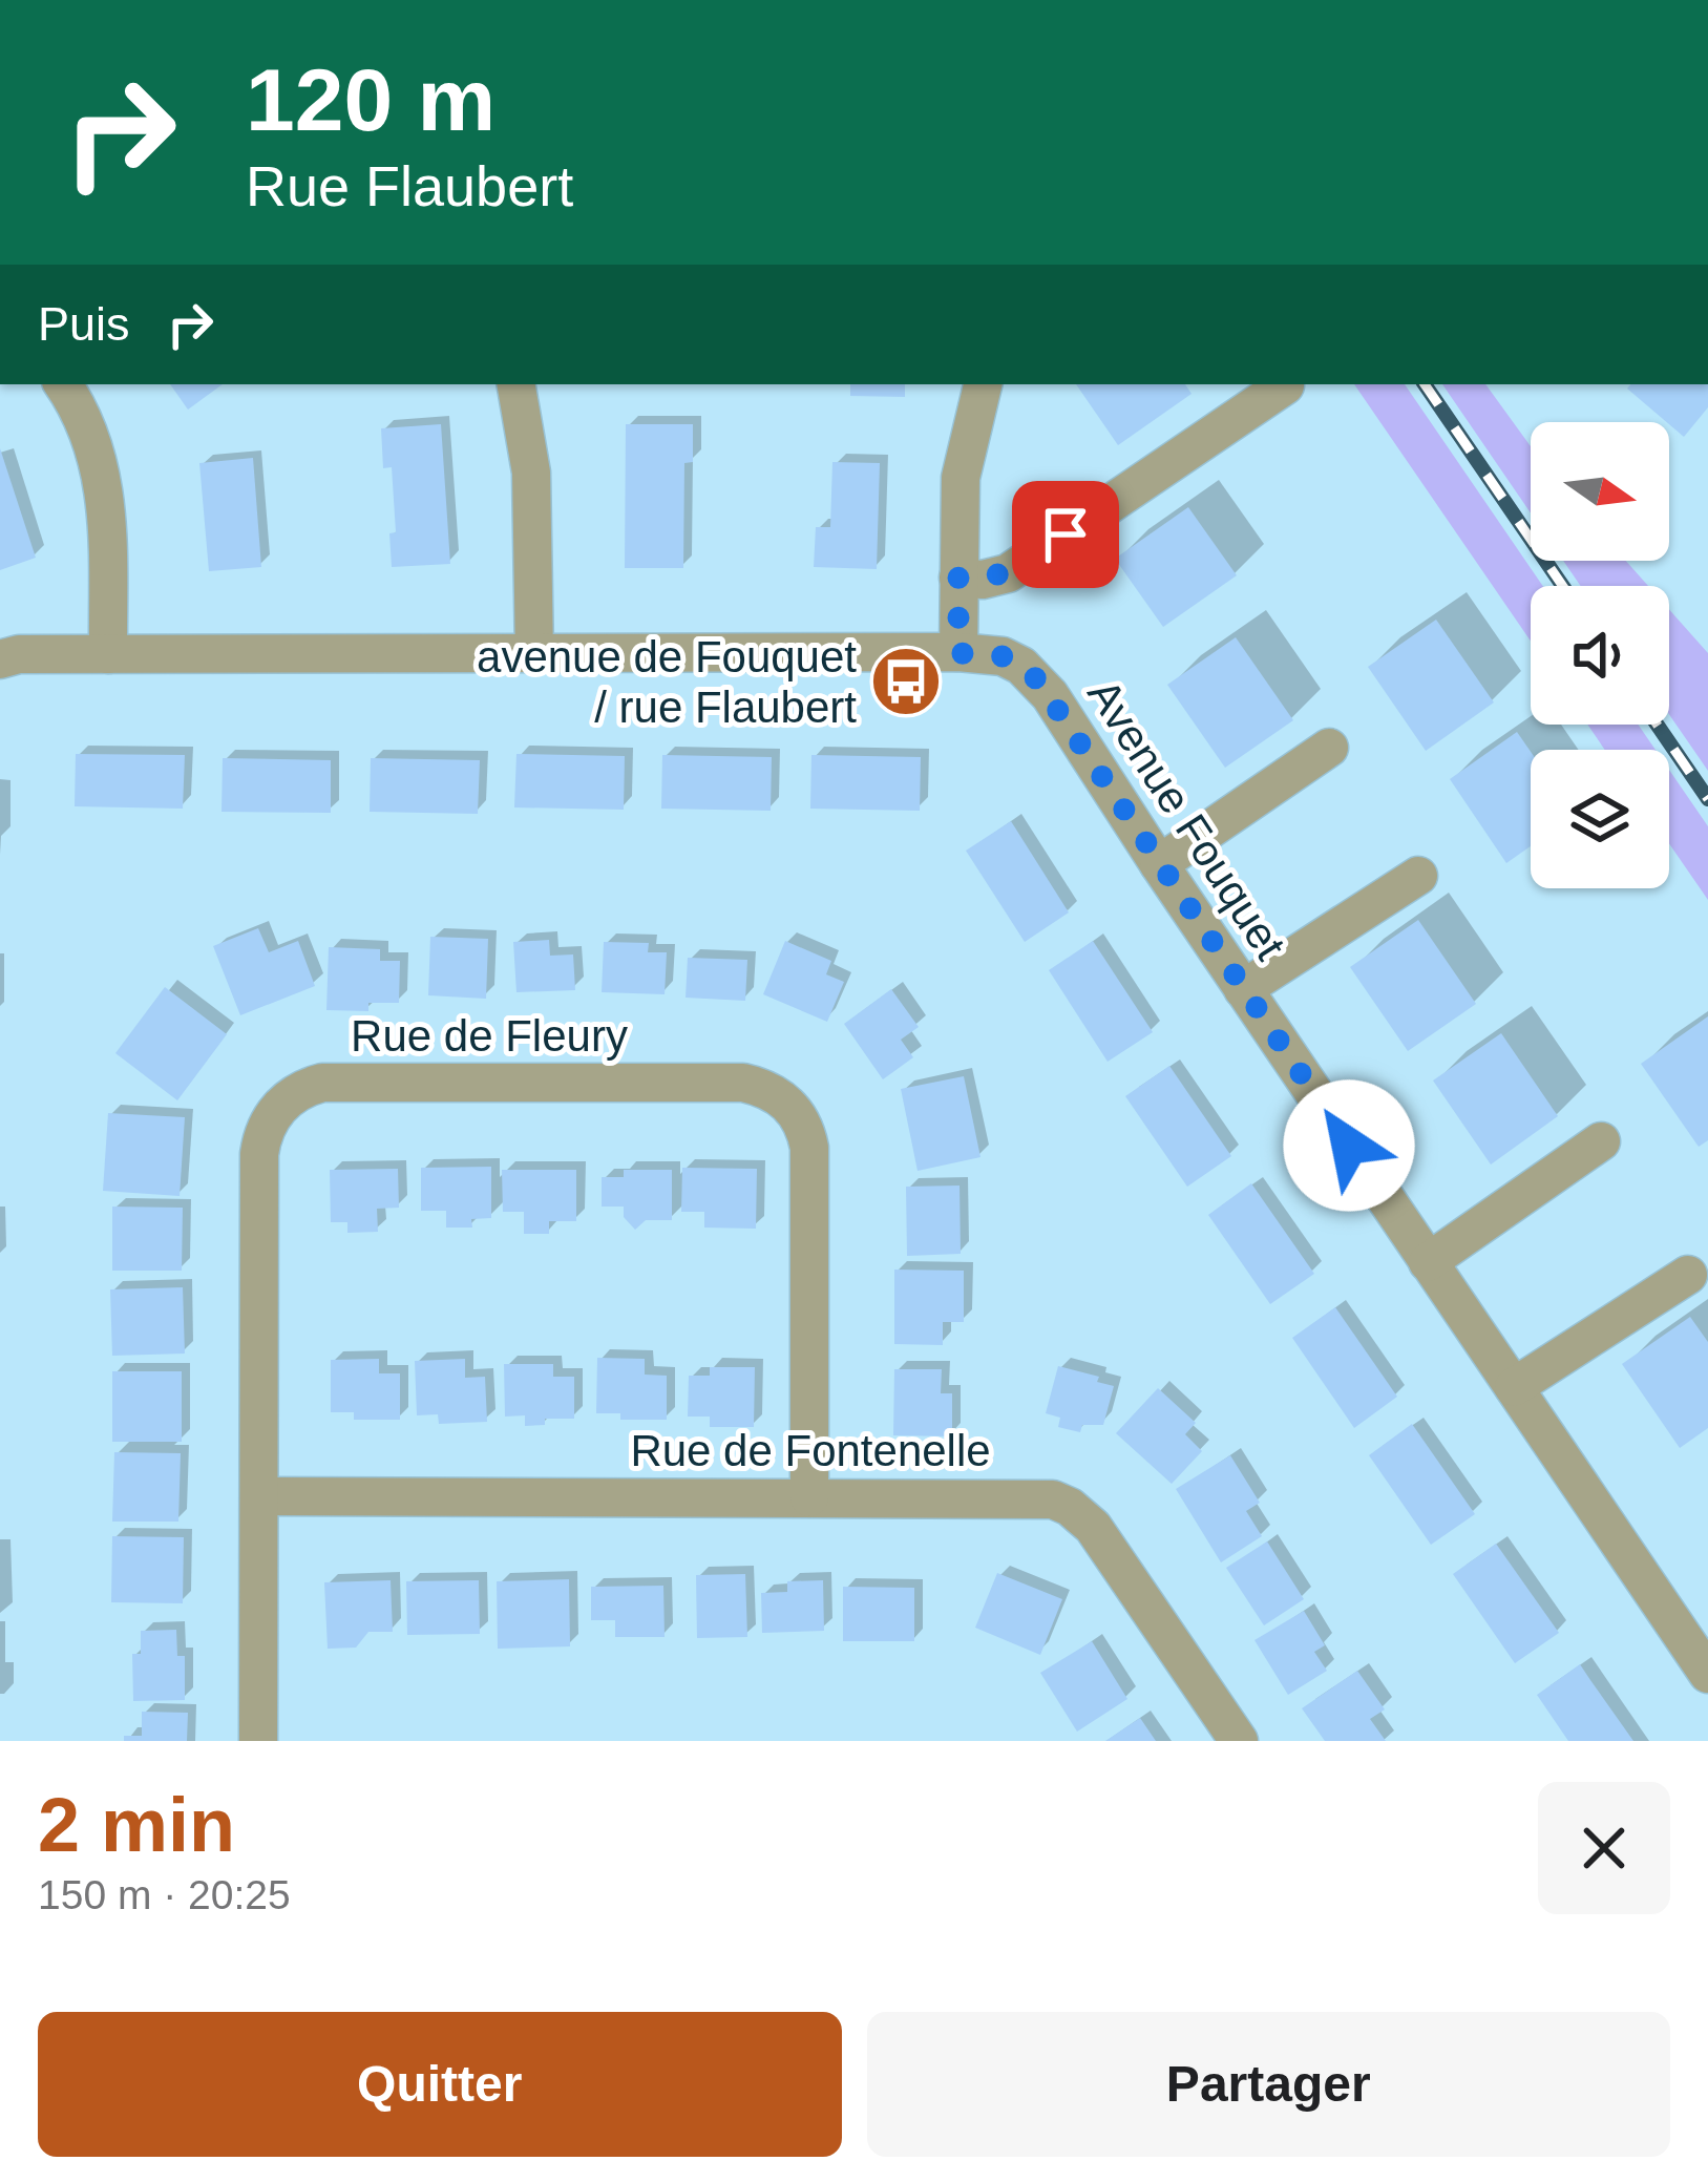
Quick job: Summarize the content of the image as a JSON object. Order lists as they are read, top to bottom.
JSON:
{
  "streets": {
    "street": ["Avenue Fouquet", "Rue de Fleury", "Rue de Fontenelle"]
  },
  "crossings": [
    ["Rue de Fleury", "Rue de Fontenelle"]
  ],
  "places": {
    "bus stop": ["avenue de Fouquet / rue Flaubert"]
  },
  "north": "right",
  "page": {
    "turn": ["120 m", "Rue Flaubert"],
    "then": "Puis",
    "heading": ["2 min", "150 m · 20:25"],
    "buttons": ["Quitter", "Partager"]
  }
}
